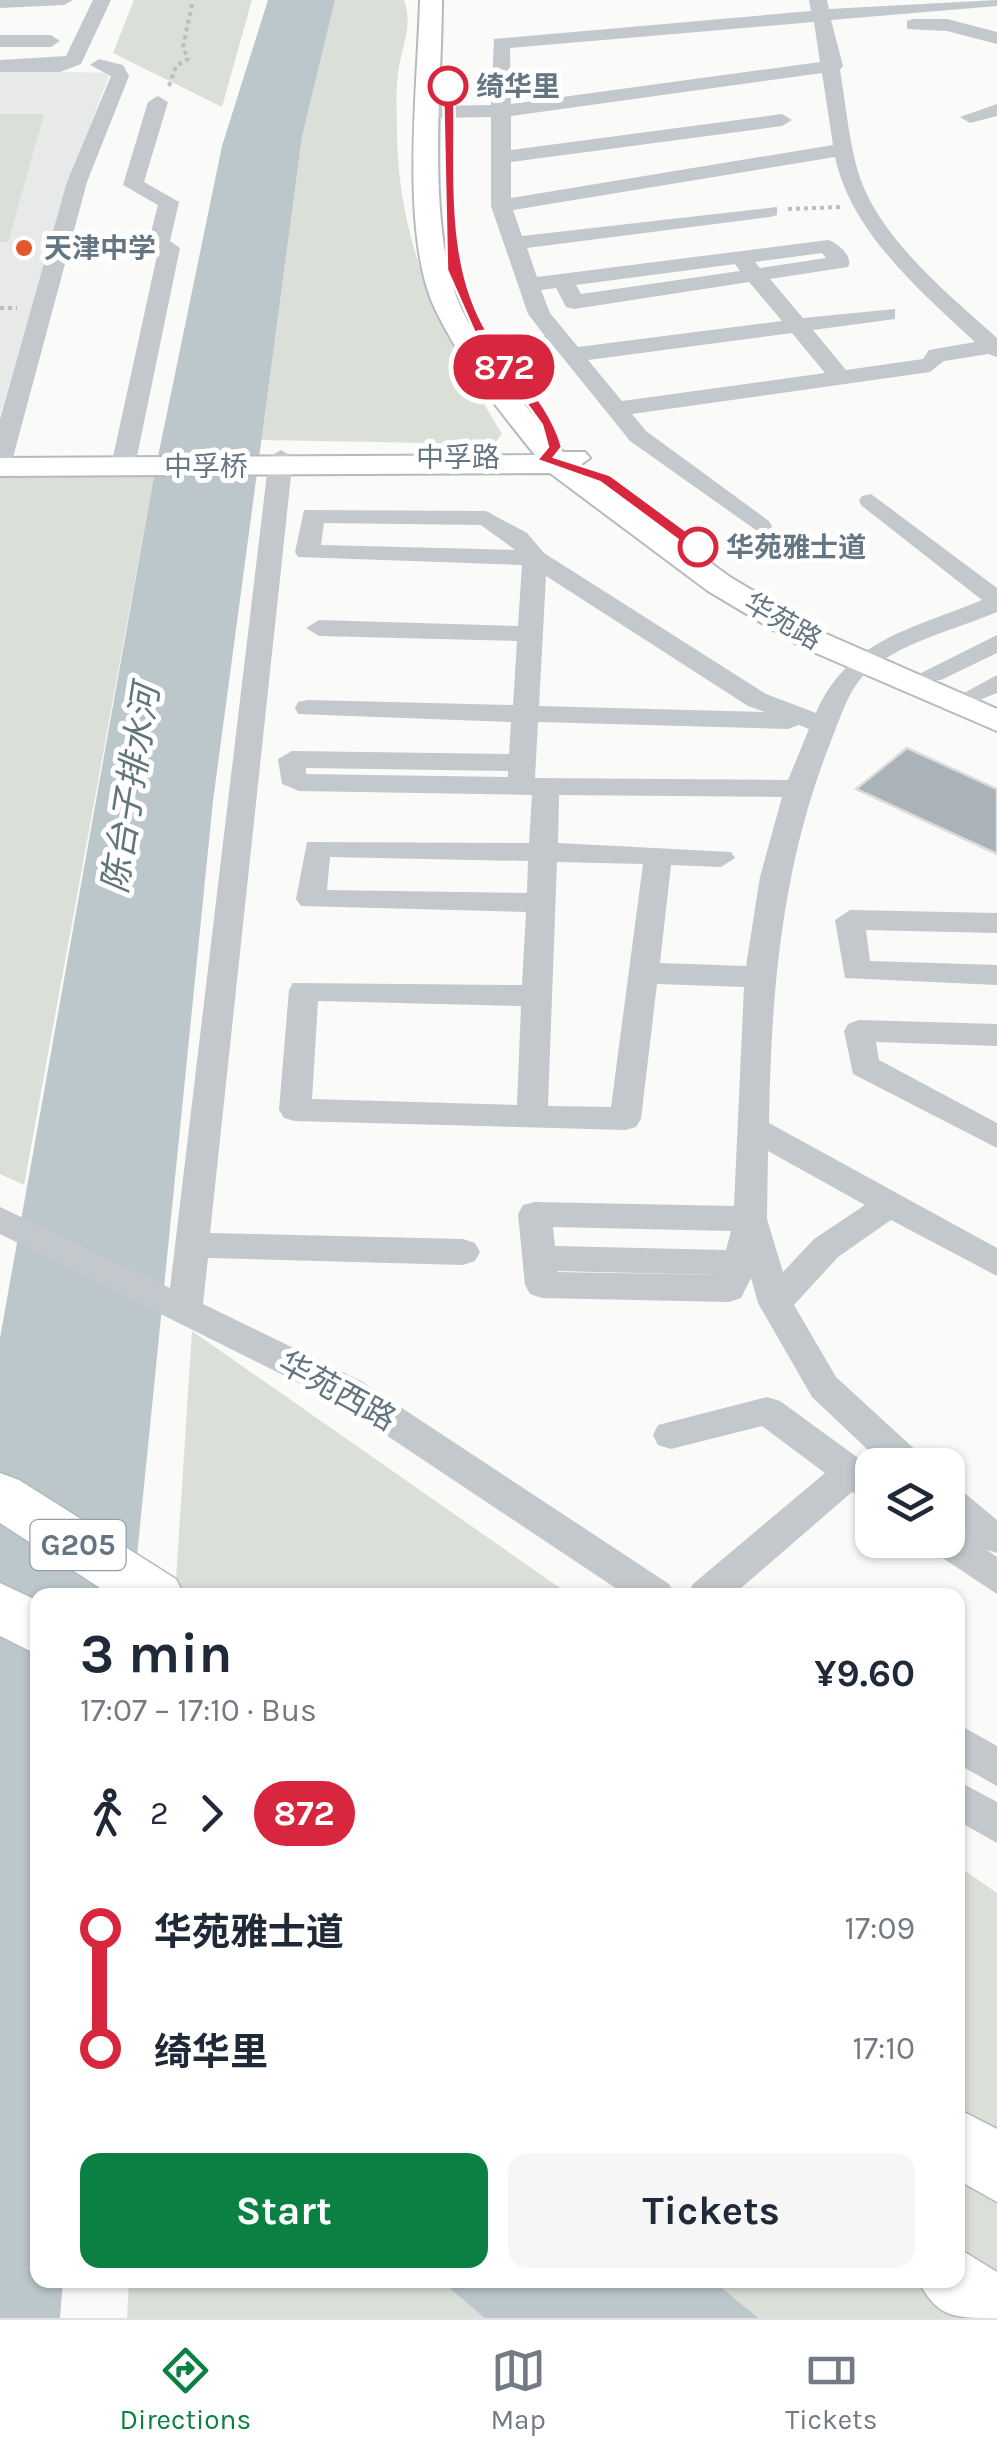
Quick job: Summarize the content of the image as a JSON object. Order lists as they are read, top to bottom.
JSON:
{
  "streets": {
    "highway": ["G205"],
    "main road": ["中孚路", "中孚桥", "华苑路"],
    "street": ["华苑西路"]
  },
  "crossings": [
    ["中孚路", "中孚桥"],
    ["中孚路", "华苑路"]
  ],
  "water": ["陈台子排水河"],
  "places": ["绮华里", "天津中学", "华苑雅士道"],
  "lines": ["bus line 872"],
  "page": {
    "on_map": "872",
    "heading": ["3 min", "17:07 – 17:10 · Bus", "¥9.60"],
    "legs": ["2", "872"],
    "list": [
      {
        "name": "华苑雅士道",
        "value": "17:09"
      },
      {
        "name": "绮华里",
        "value": "17:10"
      }
    ],
    "buttons": ["Start", "Tickets"],
    "tabs": ["Directions", "Map", "Tickets"]
  }
}
